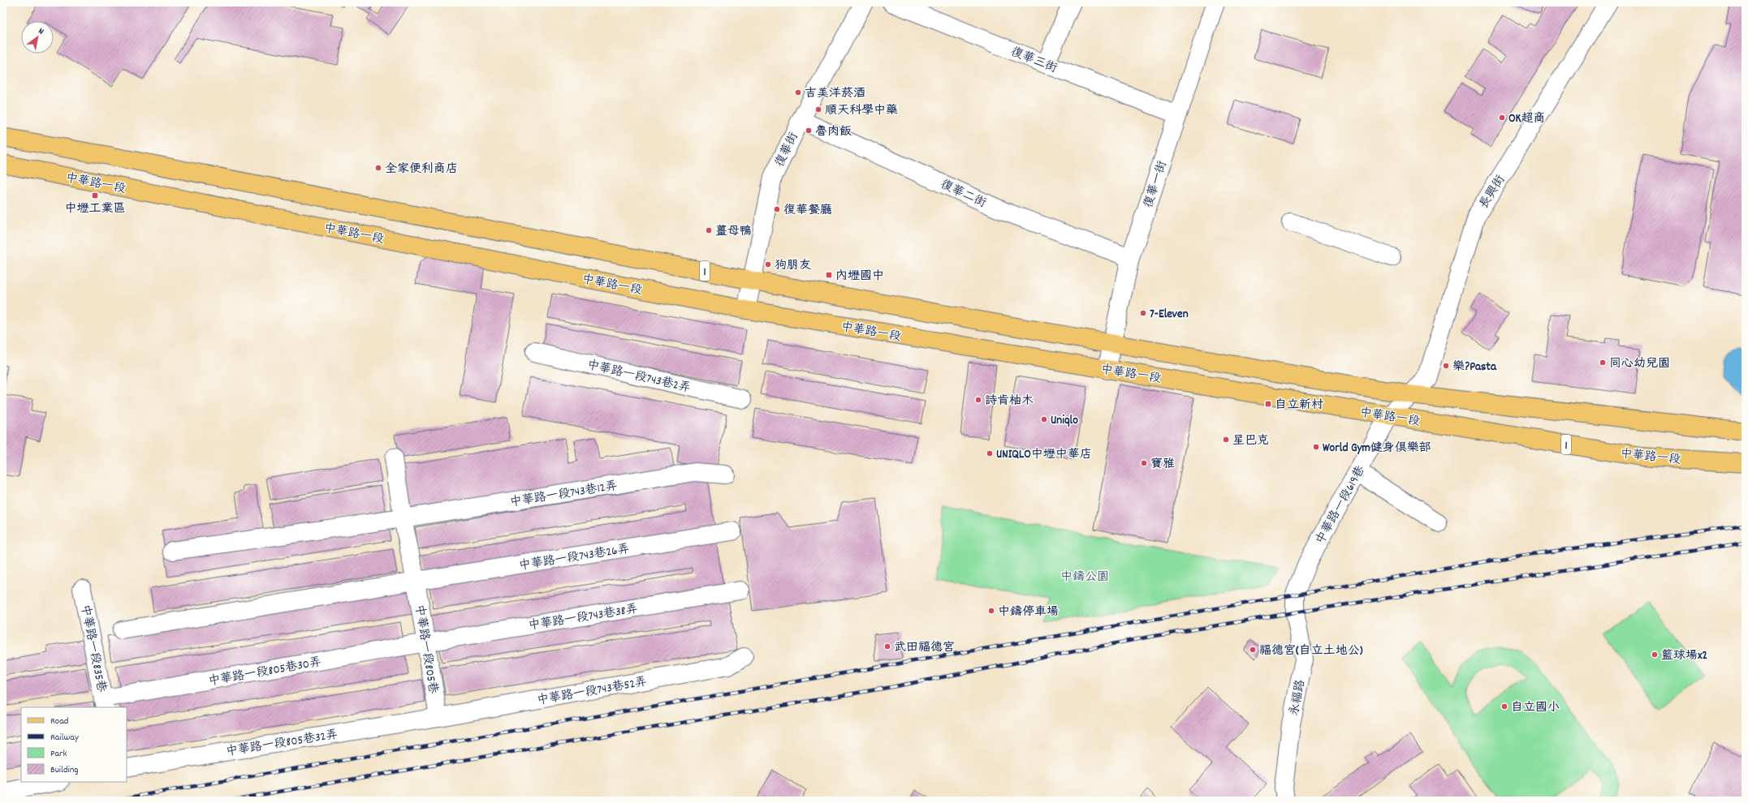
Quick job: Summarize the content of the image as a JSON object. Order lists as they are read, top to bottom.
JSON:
{
  "streets": {
    "main road": ["中華路一段", "1"],
    "street": [
      "復華三街",
      "復華街",
      "復華一街",
      "長興街",
      "復華二街",
      "中華路一段743巷2弄",
      "中華路一段743巷12弄",
      "中華路一段619巷",
      "中華路一段743巷26弄",
      "中華路一段743巷38弄",
      "中華路一段835巷",
      "中華路一段805巷",
      "中華路一段805巷30弄",
      "中華路一段743巷52弄",
      "永福路",
      "中華路一段805巷32弄"
    ]
  },
  "crossings": [
    ["復華三街", "復華一街"],
    ["復華街", "中華路一段"],
    ["復華街", "復華二街"],
    ["中華路一段", "復華一街"],
    ["中華路一段", "長興街"],
    ["中華路一段", "中華路一段619巷"],
    ["復華一街", "復華二街"],
    ["長興街", "中華路一段619巷"],
    ["中華路一段743巷12弄", "中華路一段805巷"],
    ["中華路一段619巷", "永福路"],
    ["中華路一段743巷26弄", "中華路一段805巷"],
    ["中華路一段743巷38弄", "中華路一段805巷"],
    ["中華路一段743巷38弄", "中華路一段805巷30弄"],
    ["中華路一段835巷", "中華路一段805巷30弄"],
    ["中華路一段805巷", "中華路一段805巷30弄"],
    ["中華路一段805巷", "中華路一段743巷52弄"],
    ["中華路一段805巷", "中華路一段805巷32弄"],
    ["中華路一段743巷52弄", "中華路一段805巷32弄"]
  ],
  "parks": ["中鑄公園"],
  "places": {
    "other": [
      "吉美洋菸酒",
      "順天科學中藥",
      "OK超商",
      "魯肉飯",
      "全家便利商店",
      "復華餐廳",
      "薑母鴨",
      "狗朋友",
      "7-Eleven",
      "同心幼兒園",
      "樂?Pasta",
      "詩肯柚木",
      "Uniqlo",
      "星巴克",
      "World Gym健身俱樂部",
      "UNIQLO中壢中華店",
      "寶雅",
      "中鑄停車場",
      "武田福德宮",
      "福德宮(自立土地公)",
      "籃球場x2",
      "自立國小"
    ],
    "transit": ["中壢工業區", "內壢國中", "自立新村"]
  },
  "legend": [
    "Road",
    "Railway",
    "Park",
    "Building"
  ],
  "north": "top right"
}
